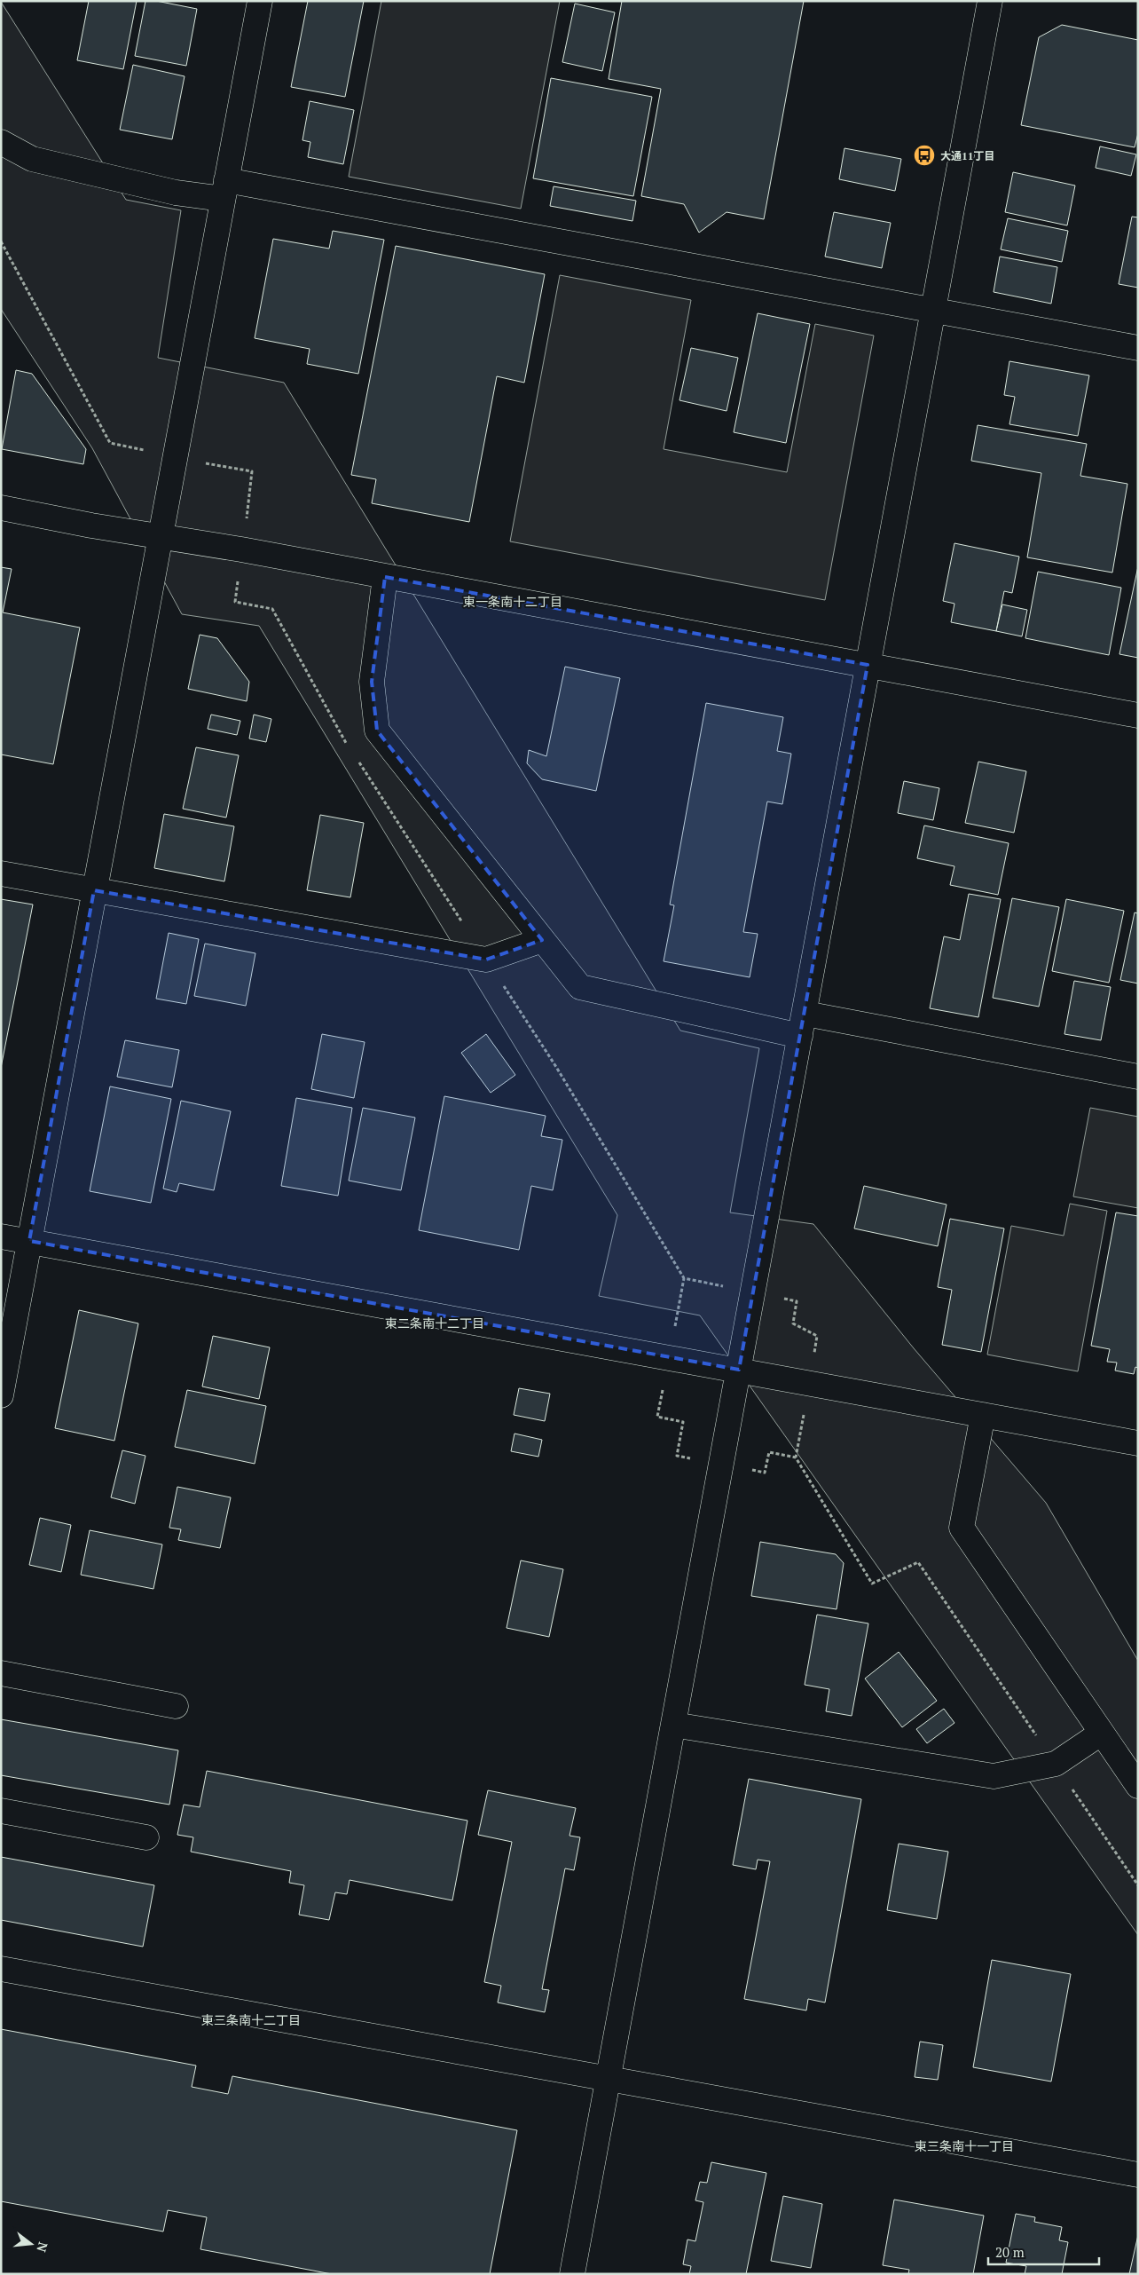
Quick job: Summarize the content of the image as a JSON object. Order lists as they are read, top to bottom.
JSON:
{
  "districts": [
    "東一条南十二丁目",
    "東二条南十二丁目",
    "東三条南十二丁目",
    "東三条南十一丁目"
  ],
  "places": {
    "bus stop": ["大通11丁目"]
  },
  "scale_bar": "20 m",
  "north": "right"
}
